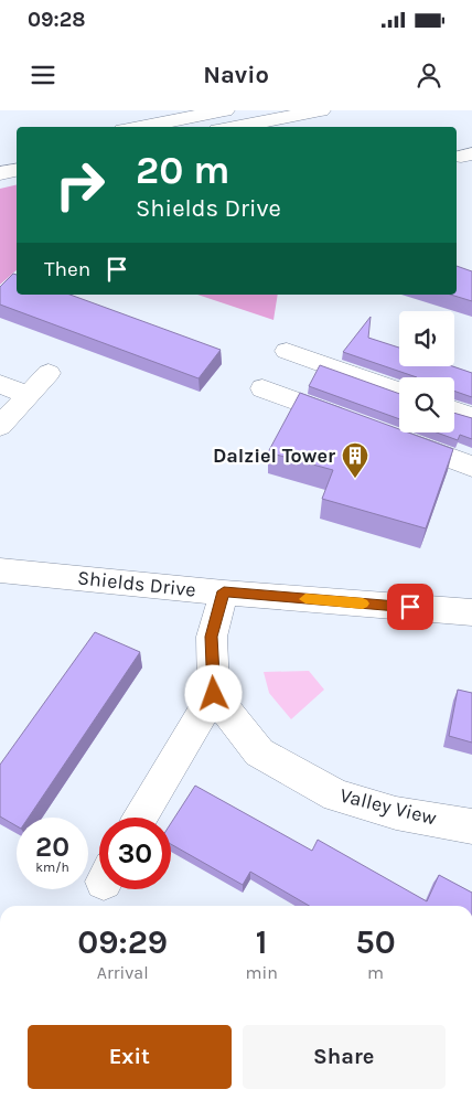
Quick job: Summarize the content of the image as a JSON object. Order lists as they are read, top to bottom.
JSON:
{
  "streets": {
    "street": ["Shields Drive", "Valley View"]
  },
  "places": {
    "building": ["Dalziel Tower"]
  },
  "page": {
    "status": "09:28",
    "header": "Navio",
    "turn": ["20 m", "Shields Drive"],
    "then": "Then",
    "speed": "20 km/h",
    "limit": "30",
    "eta": [
      "09:29",
      "Arrival",
      "1",
      "min",
      "50",
      "m"
    ],
    "buttons": ["Exit", "Share"]
  }
}
